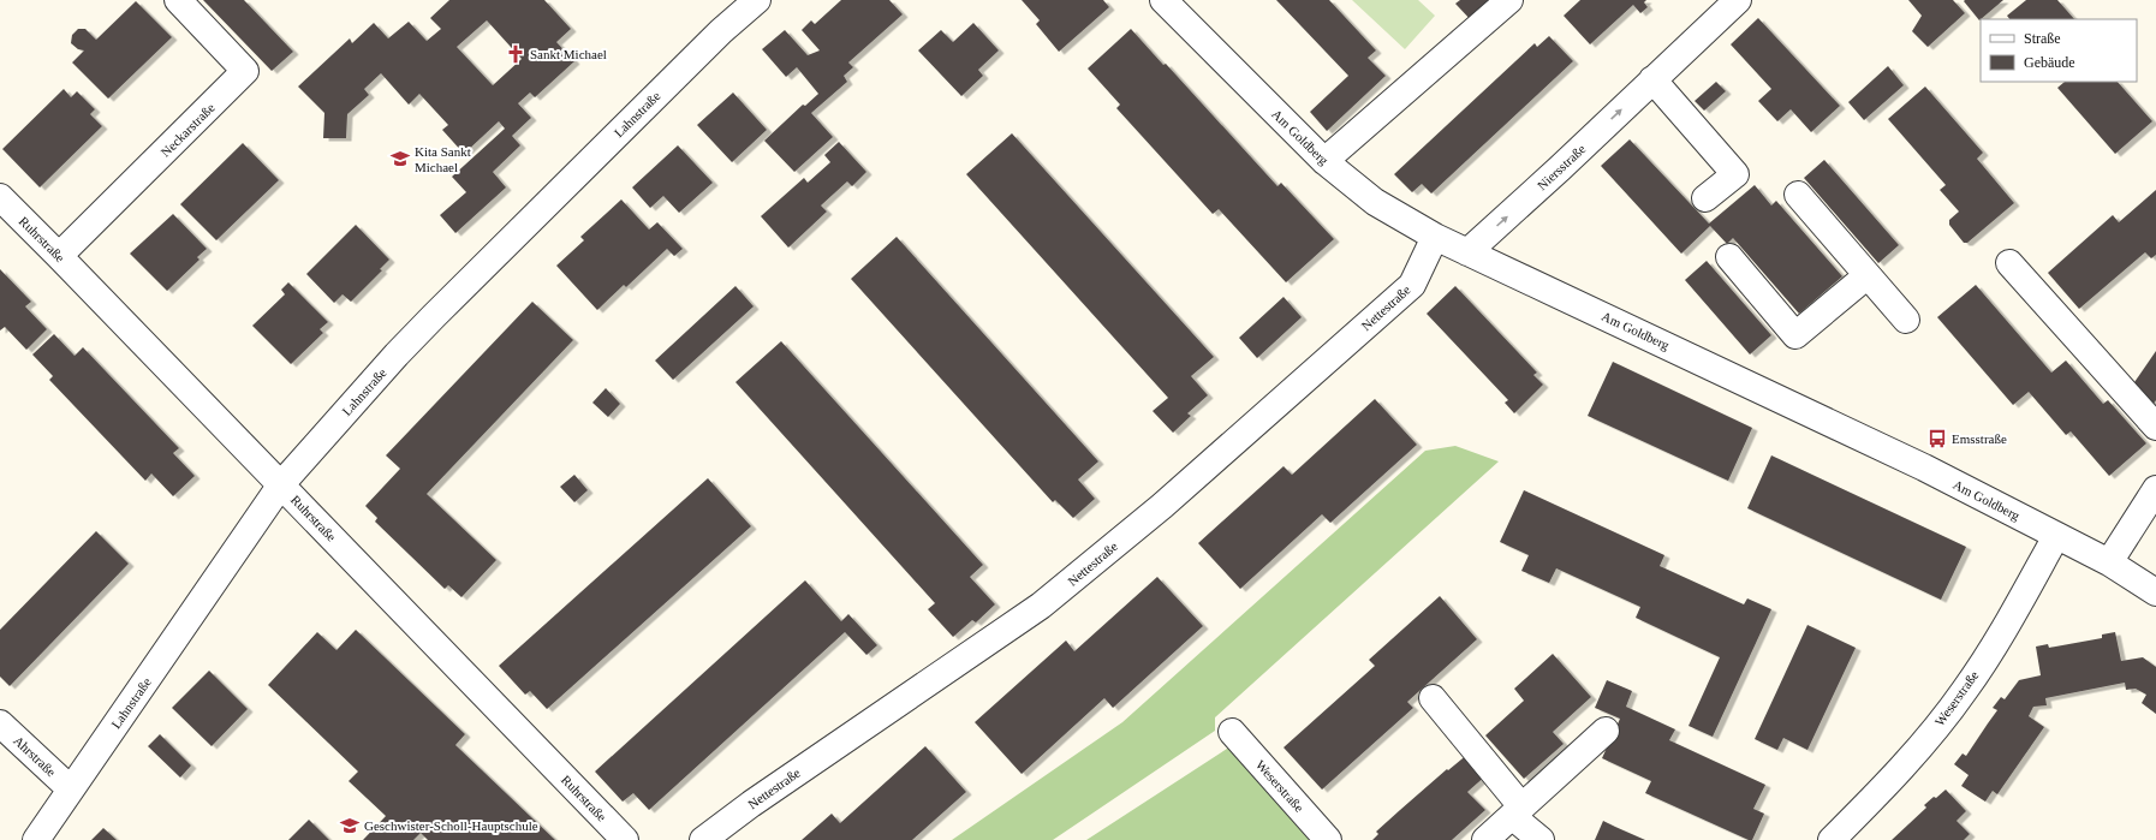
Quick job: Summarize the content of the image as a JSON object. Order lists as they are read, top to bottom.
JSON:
{
  "streets": {
    "street": [
      "Lahnstraße",
      "Neckarstraße",
      "Am Goldberg",
      "Niersstraße",
      "Ruhrstraße",
      "Nettestraße",
      "Weserstraße",
      "Ahrstraße"
    ]
  },
  "crossings": [
    ["Lahnstraße", "Ruhrstraße"],
    ["Lahnstraße", "Ahrstraße"],
    ["Neckarstraße", "Ruhrstraße"],
    ["Am Goldberg", "Niersstraße"],
    ["Am Goldberg", "Nettestraße"],
    ["Am Goldberg", "Weserstraße"]
  ],
  "places": {
    "church": ["Sankt Michael"],
    "school or university": ["Kita Sankt Michael", "Geschwister-Scholl-Hauptschule"],
    "bus stop": ["Emsstraße"]
  },
  "legend": ["Straße", "Gebäude"]
}
